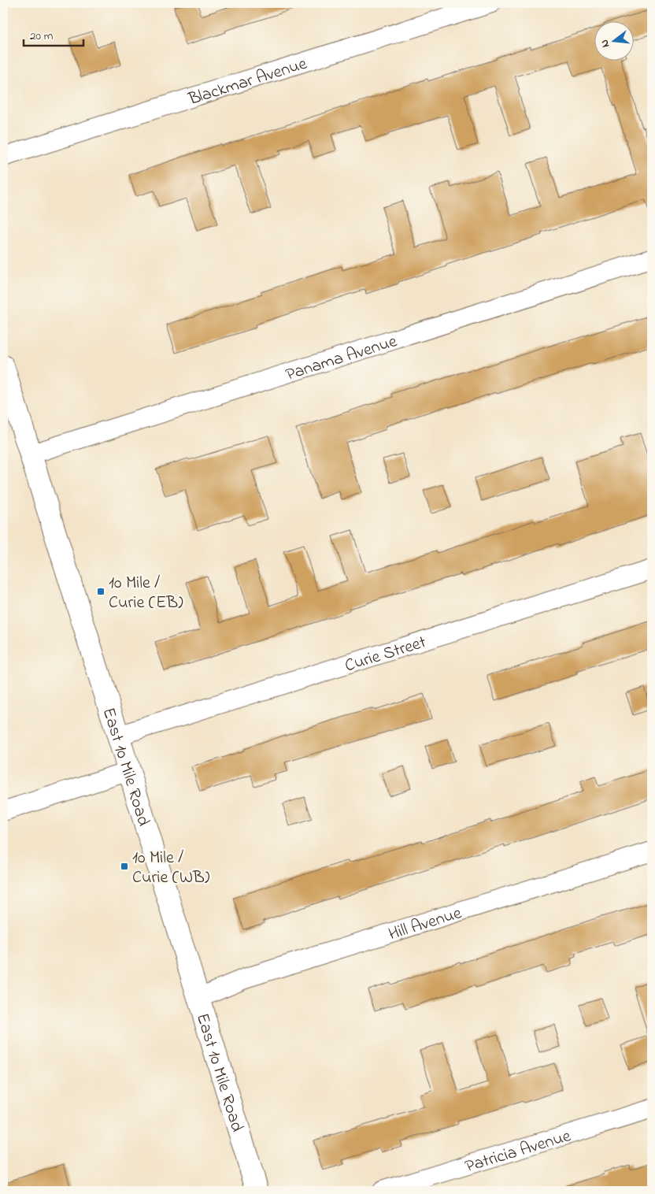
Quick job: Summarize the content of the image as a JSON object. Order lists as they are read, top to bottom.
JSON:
{
  "streets": {
    "main road": ["East 10 Mile Road"],
    "street": [
      "Blackmar Avenue",
      "Panama Avenue",
      "Curie Street",
      "Hill Avenue",
      "Patricia Avenue"
    ]
  },
  "crossings": [
    ["Panama Avenue", "East 10 Mile Road"],
    ["Curie Street", "East 10 Mile Road"],
    ["East 10 Mile Road", "Hill Avenue"]
  ],
  "places": {
    "transit": ["10 Mile / Curie (EB)", "10 Mile / Curie (WB)"]
  },
  "scale_bar": "20 m",
  "north": "left"
}
